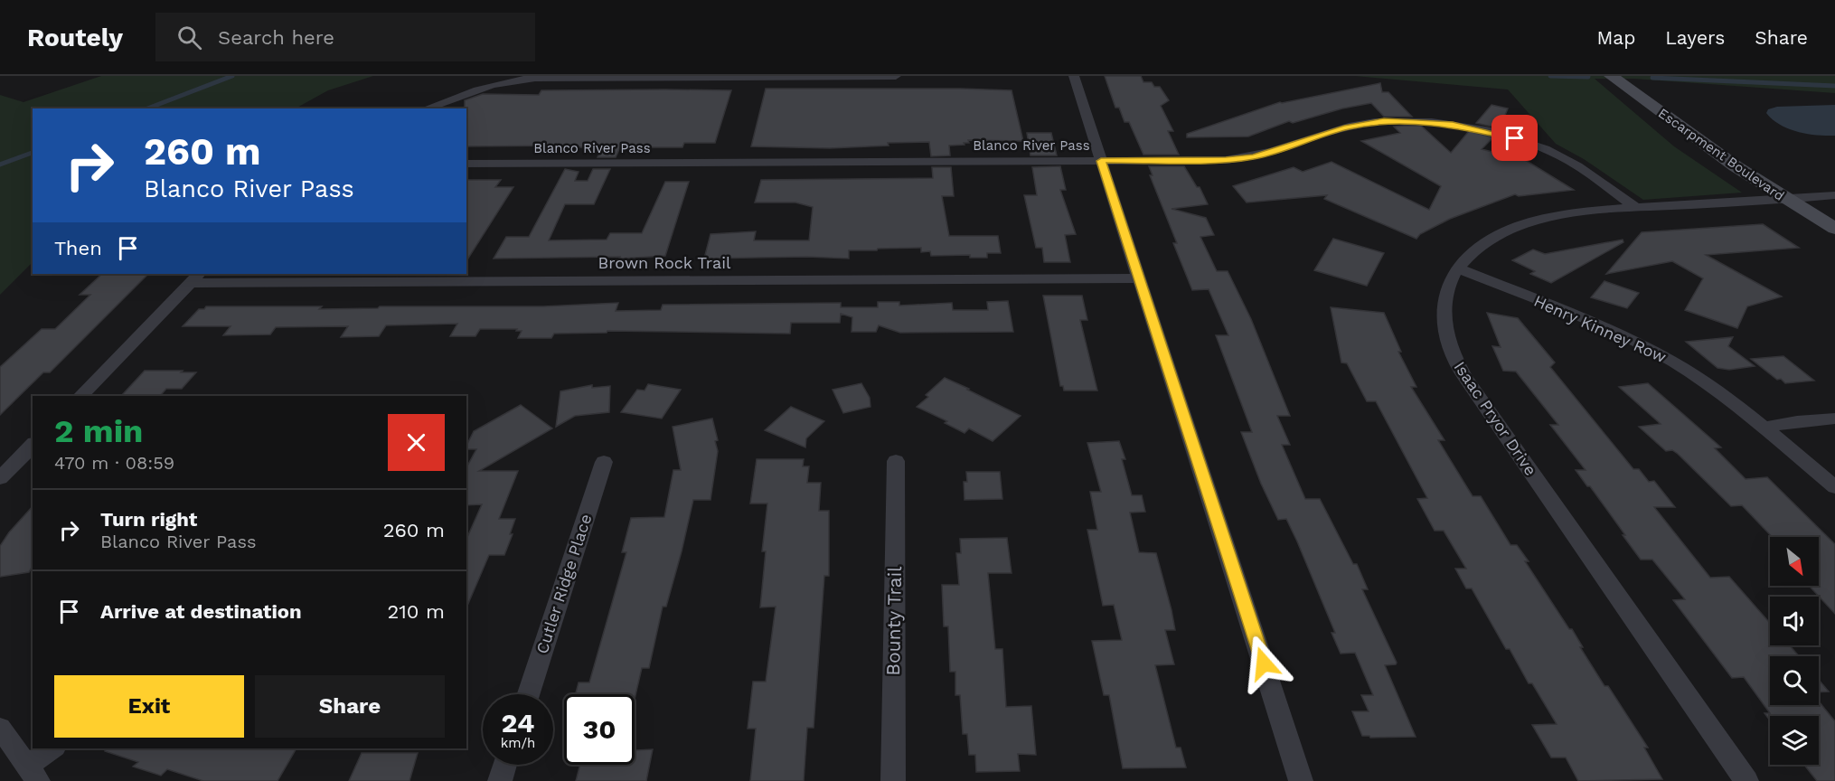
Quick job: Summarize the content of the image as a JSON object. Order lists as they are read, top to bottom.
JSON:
{
  "streets": {
    "main road": ["Escarpment Boulevard"],
    "street": [
      "Blanco River Pass",
      "Brown Rock Trail",
      "Henry Kinney Row",
      "Isaac Pryor Drive",
      "Cutler Ridge Place",
      "Bounty Trail"
    ]
  },
  "crossings": [
    ["Blanco River Pass", "Isaac Pryor Drive"],
    ["Escarpment Boulevard", "Isaac Pryor Drive"],
    ["Henry Kinney Row", "Isaac Pryor Drive"]
  ],
  "north": "bottom right",
  "page": {
    "header": "Routely",
    "search": "Search here",
    "nav": ["Map", "Layers", "Share"],
    "turn": ["260 m", "Blanco River Pass"],
    "then": "Then",
    "heading": ["2 min", "470 m · 08:59"],
    "list": [
      {
        "name": "Turn right",
        "note": "Blanco River Pass",
        "value": "260 m"
      },
      {
        "name": "Arrive at destination",
        "value": "210 m"
      }
    ],
    "buttons": ["Exit", "Share"],
    "speed": "24 km/h",
    "limit": "30"
  }
}
